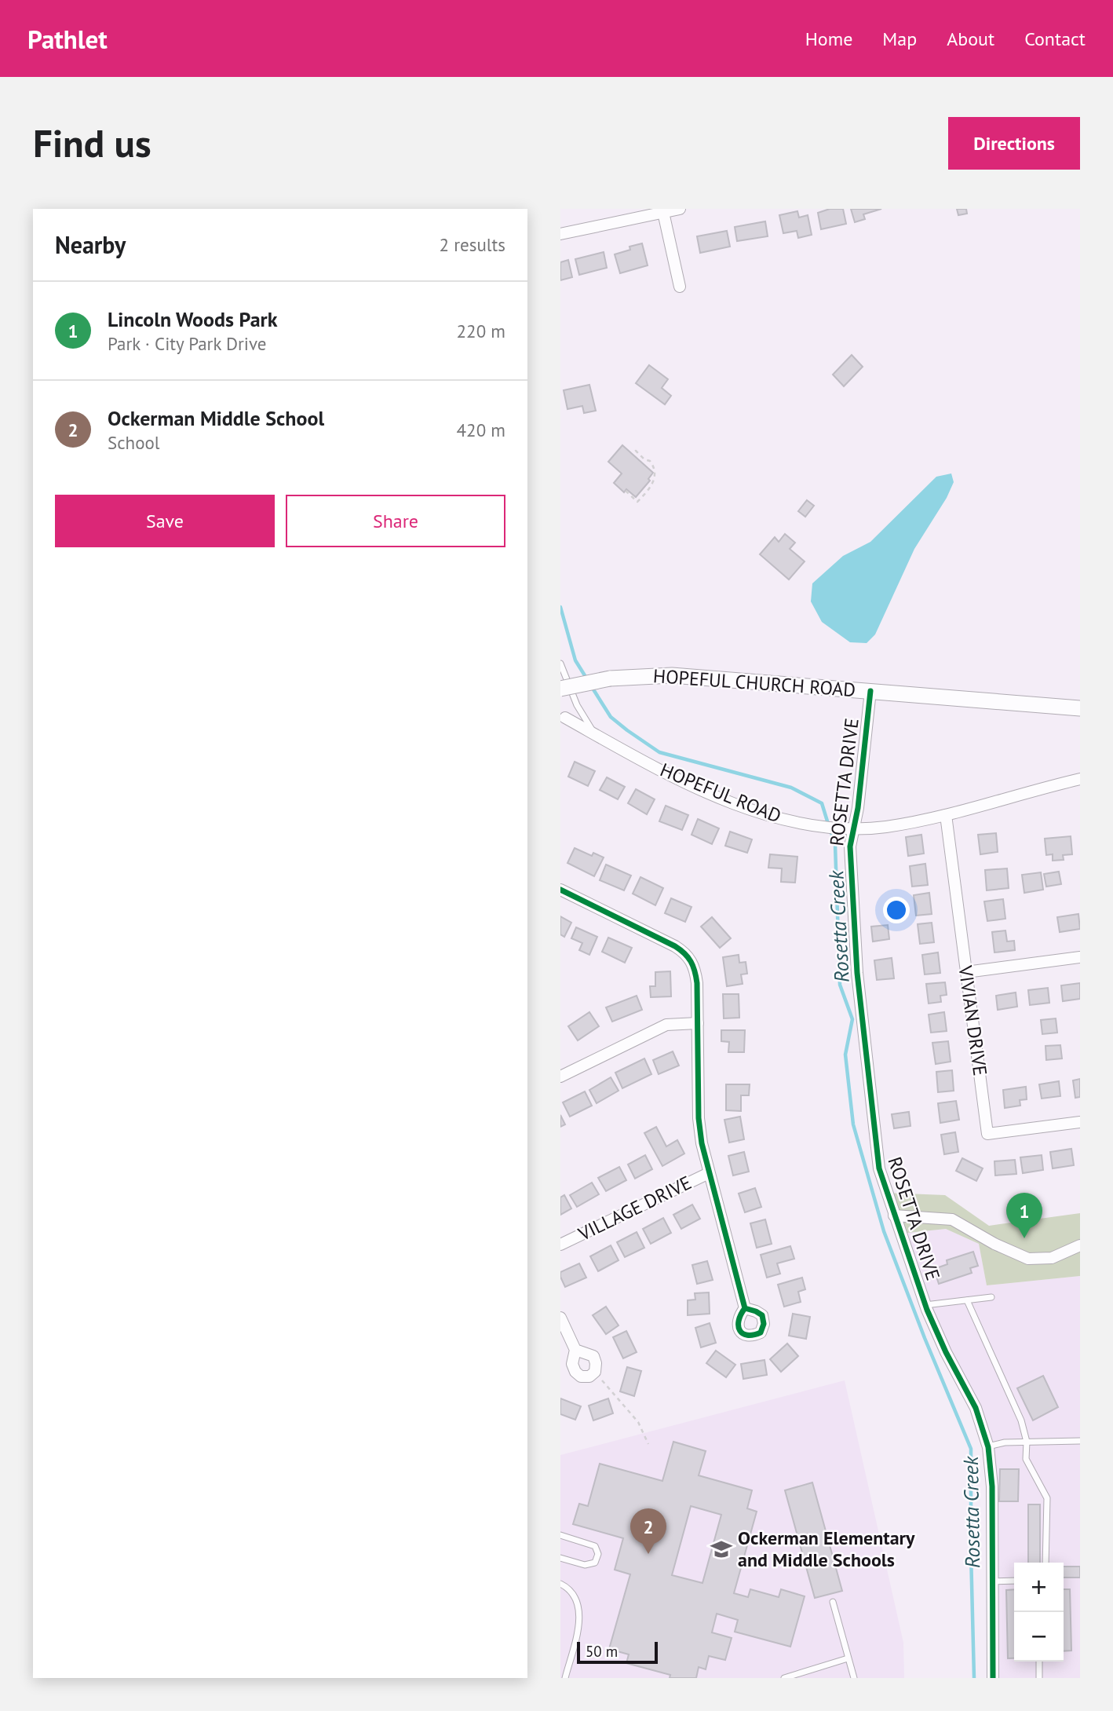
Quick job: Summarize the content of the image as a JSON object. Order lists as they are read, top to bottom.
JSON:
{
  "streets": {
    "main road": ["HOPEFUL CHURCH ROAD"],
    "street": [
      "ROSETTA DRIVE",
      "HOPEFUL ROAD",
      "VIVIAN DRIVE",
      "VILLAGE DRIVE"
    ]
  },
  "crossings": [
    ["HOPEFUL CHURCH ROAD", "ROSETTA DRIVE"],
    ["ROSETTA DRIVE", "HOPEFUL ROAD"],
    ["HOPEFUL ROAD", "VIVIAN DRIVE"]
  ],
  "water": ["Rosetta Creek"],
  "places": {
    "school or university": ["Ockerman Elementary and Middle Schools"]
  },
  "scale_bar": "50 m",
  "page": {
    "header": "Pathlet",
    "nav": [
      "Home",
      "Map",
      "About",
      "Contact"
    ],
    "buttons": [
      "Directions",
      ["Save", "Share"]
    ],
    "title": "Find us",
    "heading": ["Nearby", "2 results"],
    "list": [
      {
        "mark": "1",
        "name": "Lincoln Woods Park",
        "note": "Park · City Park Drive",
        "value": "220 m"
      },
      {
        "mark": "2",
        "name": "Ockerman Middle School",
        "note": "School",
        "value": "420 m"
      }
    ],
    "pins": ["1", "2"],
    "map_buttons": ["+", "−"],
    "scale": "50 m"
  }
}
